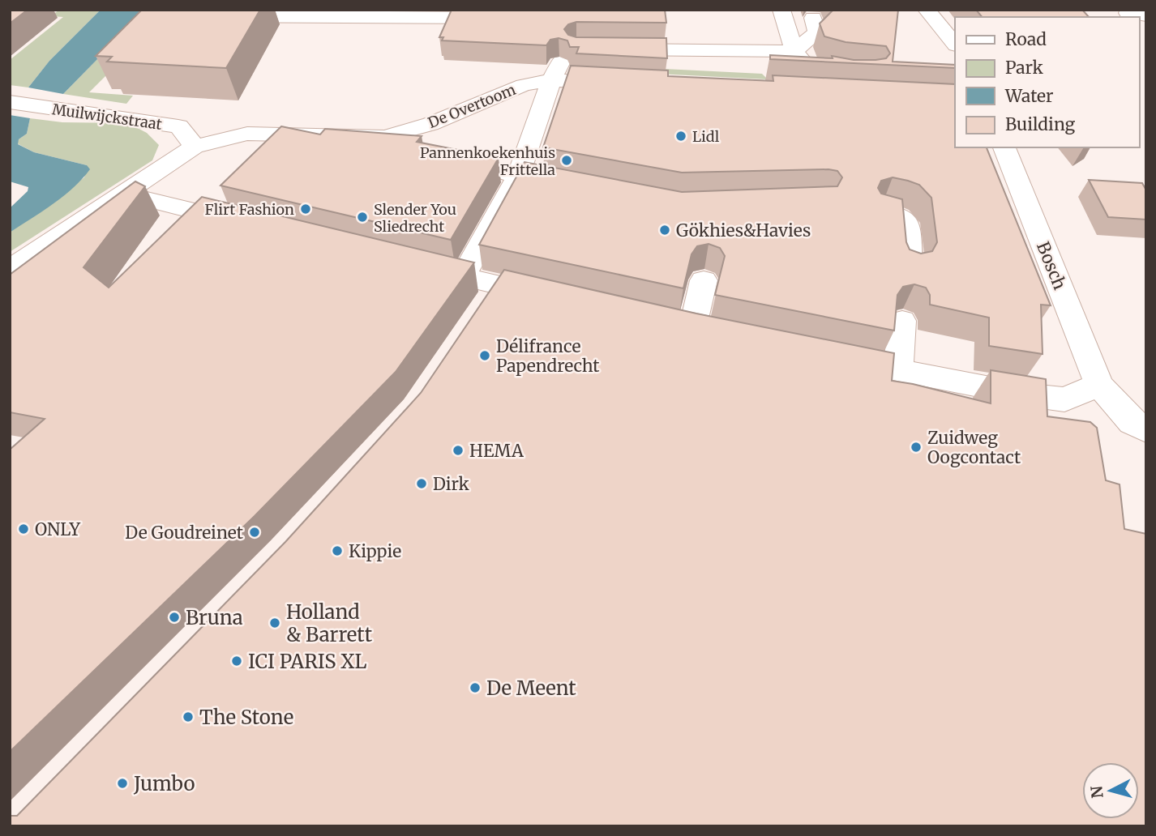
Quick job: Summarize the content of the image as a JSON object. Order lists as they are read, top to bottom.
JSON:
{
  "streets": {
    "street": ["De Overtoom", "Muilwijckstraat", "Bosch"]
  },
  "crossings": [
    ["De Overtoom", "Muilwijckstraat"]
  ],
  "places": [
    "Lidl",
    "Pannenkoekenhuis Frittella",
    "Flirt Fashion",
    "Slender You Sliedrecht",
    "Gökhies&Havies",
    "Délifrance Papendrecht",
    "Zuidweg Oogcontact",
    "HEMA",
    "Dirk",
    "ONLY",
    "De Goudreinet",
    "Kippie",
    "Bruna",
    "Holland & Barrett",
    "ICI PARIS XL",
    "De Meent",
    "The Stone",
    "Jumbo"
  ],
  "legend": [
    "Road",
    "Park",
    "Water",
    "Building"
  ],
  "north": "left"
}
